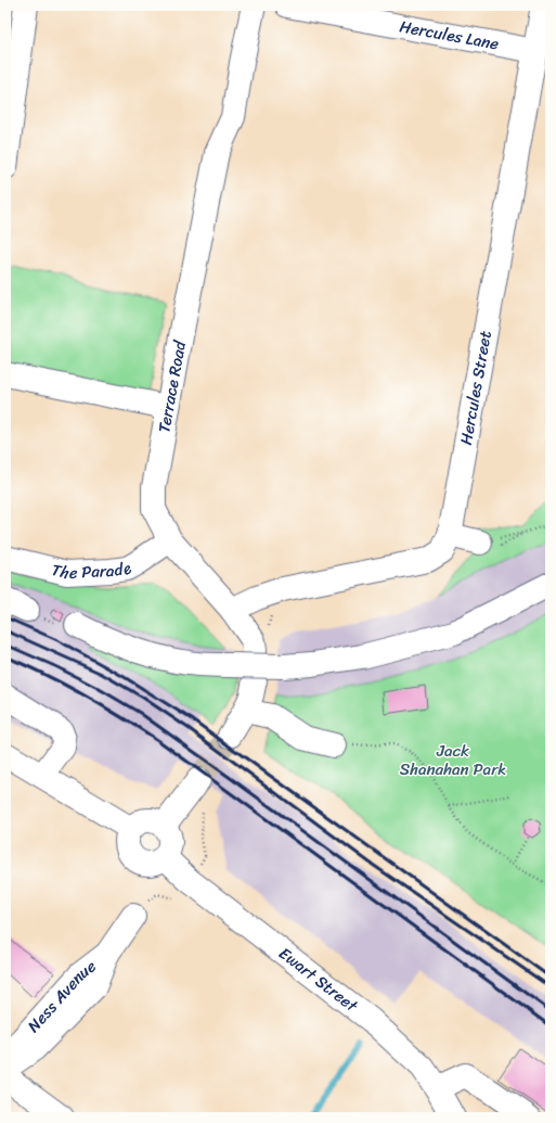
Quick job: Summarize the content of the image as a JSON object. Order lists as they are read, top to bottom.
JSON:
{
  "streets": {
    "street": [
      "Hercules Lane",
      "Terrace Road",
      "Hercules Street",
      "The Parade",
      "Ewart Street",
      "Ness Avenue"
    ]
  },
  "crossings": [
    ["Hercules Lane", "Hercules Street"],
    ["Terrace Road", "Hercules Street"],
    ["Terrace Road", "The Parade"]
  ],
  "parks": ["Jack Shanahan Park"]
}
